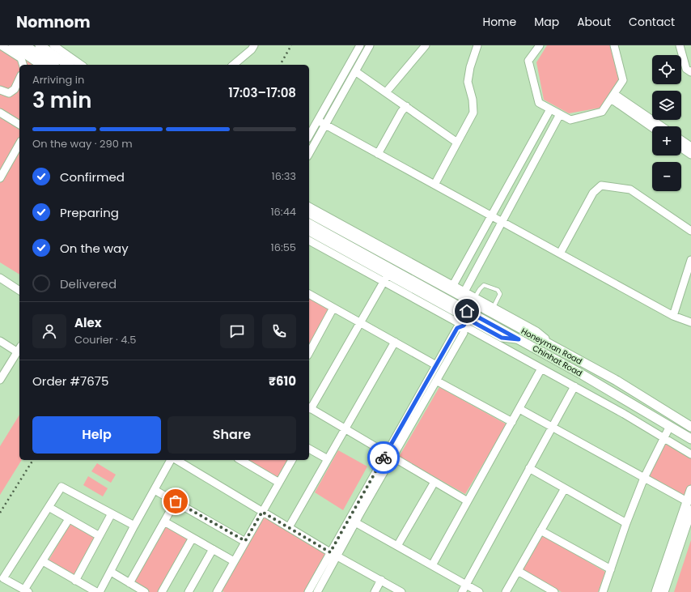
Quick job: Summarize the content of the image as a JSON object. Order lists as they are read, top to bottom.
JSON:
{
  "streets": {
    "street": ["Honeyman Road", "Chinhat Road"]
  },
  "crossings": [
    ["Honeyman Road", "Chinhat Road"]
  ],
  "page": {
    "header": "Nomnom",
    "nav": [
      "Home",
      "Map",
      "About",
      "Contact"
    ],
    "map_buttons": ["+", "−"],
    "heading": ["3 min", "Arriving in", "17:03–17:08"],
    "panel": [
      "Alex",
      "Courier · 4.5",
      "Order #7675",
      "₹610"
    ],
    "bar": "On the way · 290 m",
    "list": [
      ["Confirmed", "16:33"],
      ["Preparing", "16:44"],
      ["On the way", "16:55"],
      "Delivered"
    ],
    "buttons": ["Help", "Share"]
  }
}
